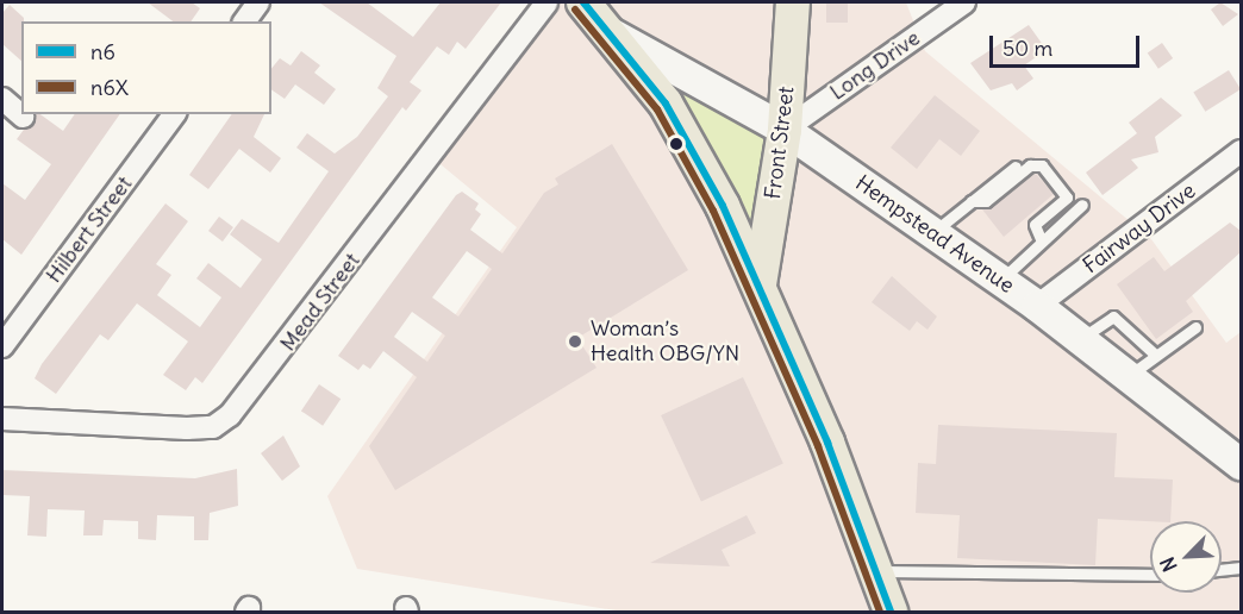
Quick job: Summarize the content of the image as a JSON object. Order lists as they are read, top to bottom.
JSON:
{
  "streets": {
    "main road": ["Front Street", "Hempstead Avenue"],
    "street": [
      "Long Drive",
      "Fairway Drive",
      "Hilbert Street",
      "Mead Street"
    ]
  },
  "crossings": [
    ["Long Drive", "Front Street"],
    ["Long Drive", "Hempstead Avenue"],
    ["Front Street", "Hempstead Avenue"],
    ["Fairway Drive", "Hempstead Avenue"]
  ],
  "places": ["Woman’s Health OBG/YN"],
  "lines": ["transit line n6", "transit line n6X"],
  "legend": ["n6", "n6X"],
  "scale_bar": "50 m",
  "north": "bottom left"
}
